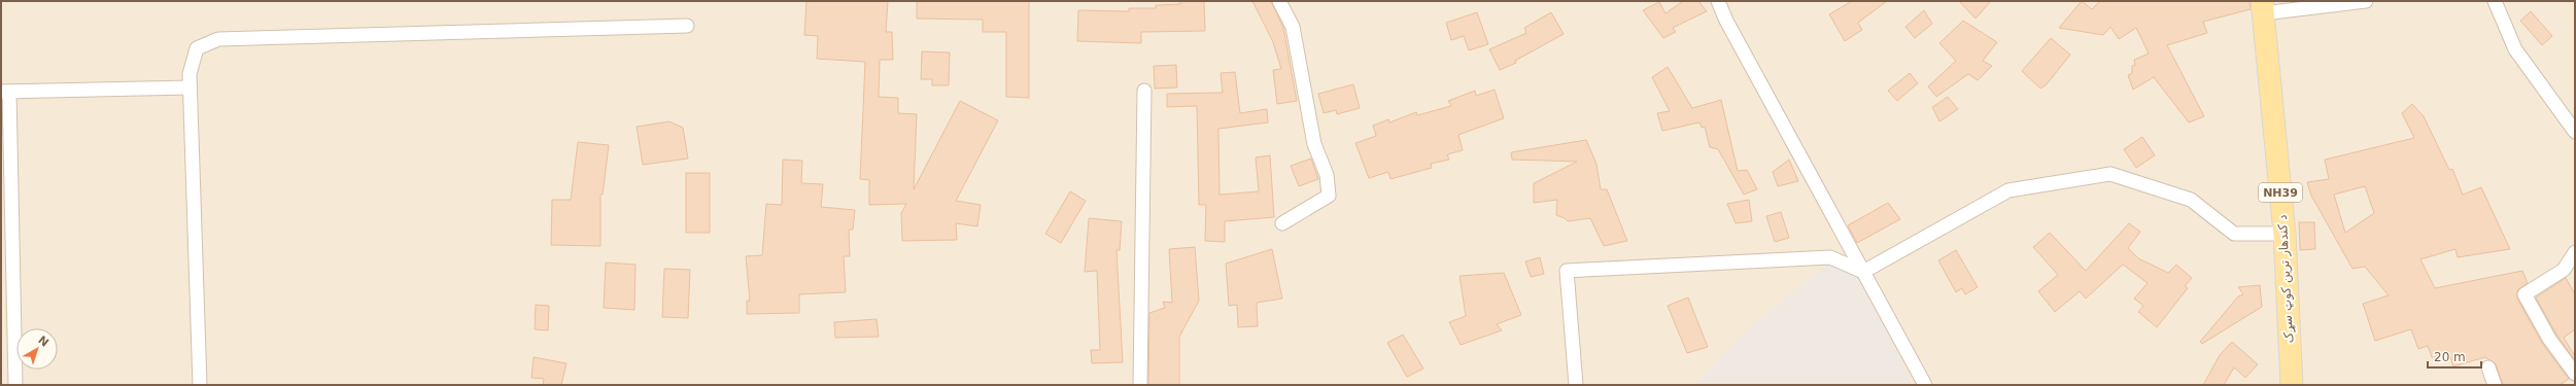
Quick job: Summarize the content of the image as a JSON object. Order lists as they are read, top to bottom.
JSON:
{
  "streets": {
    "main road": ["NH39", "د کندهار ترين کوټ سړک"]
  },
  "scale_bar": "20 m",
  "north": "top right"
}
